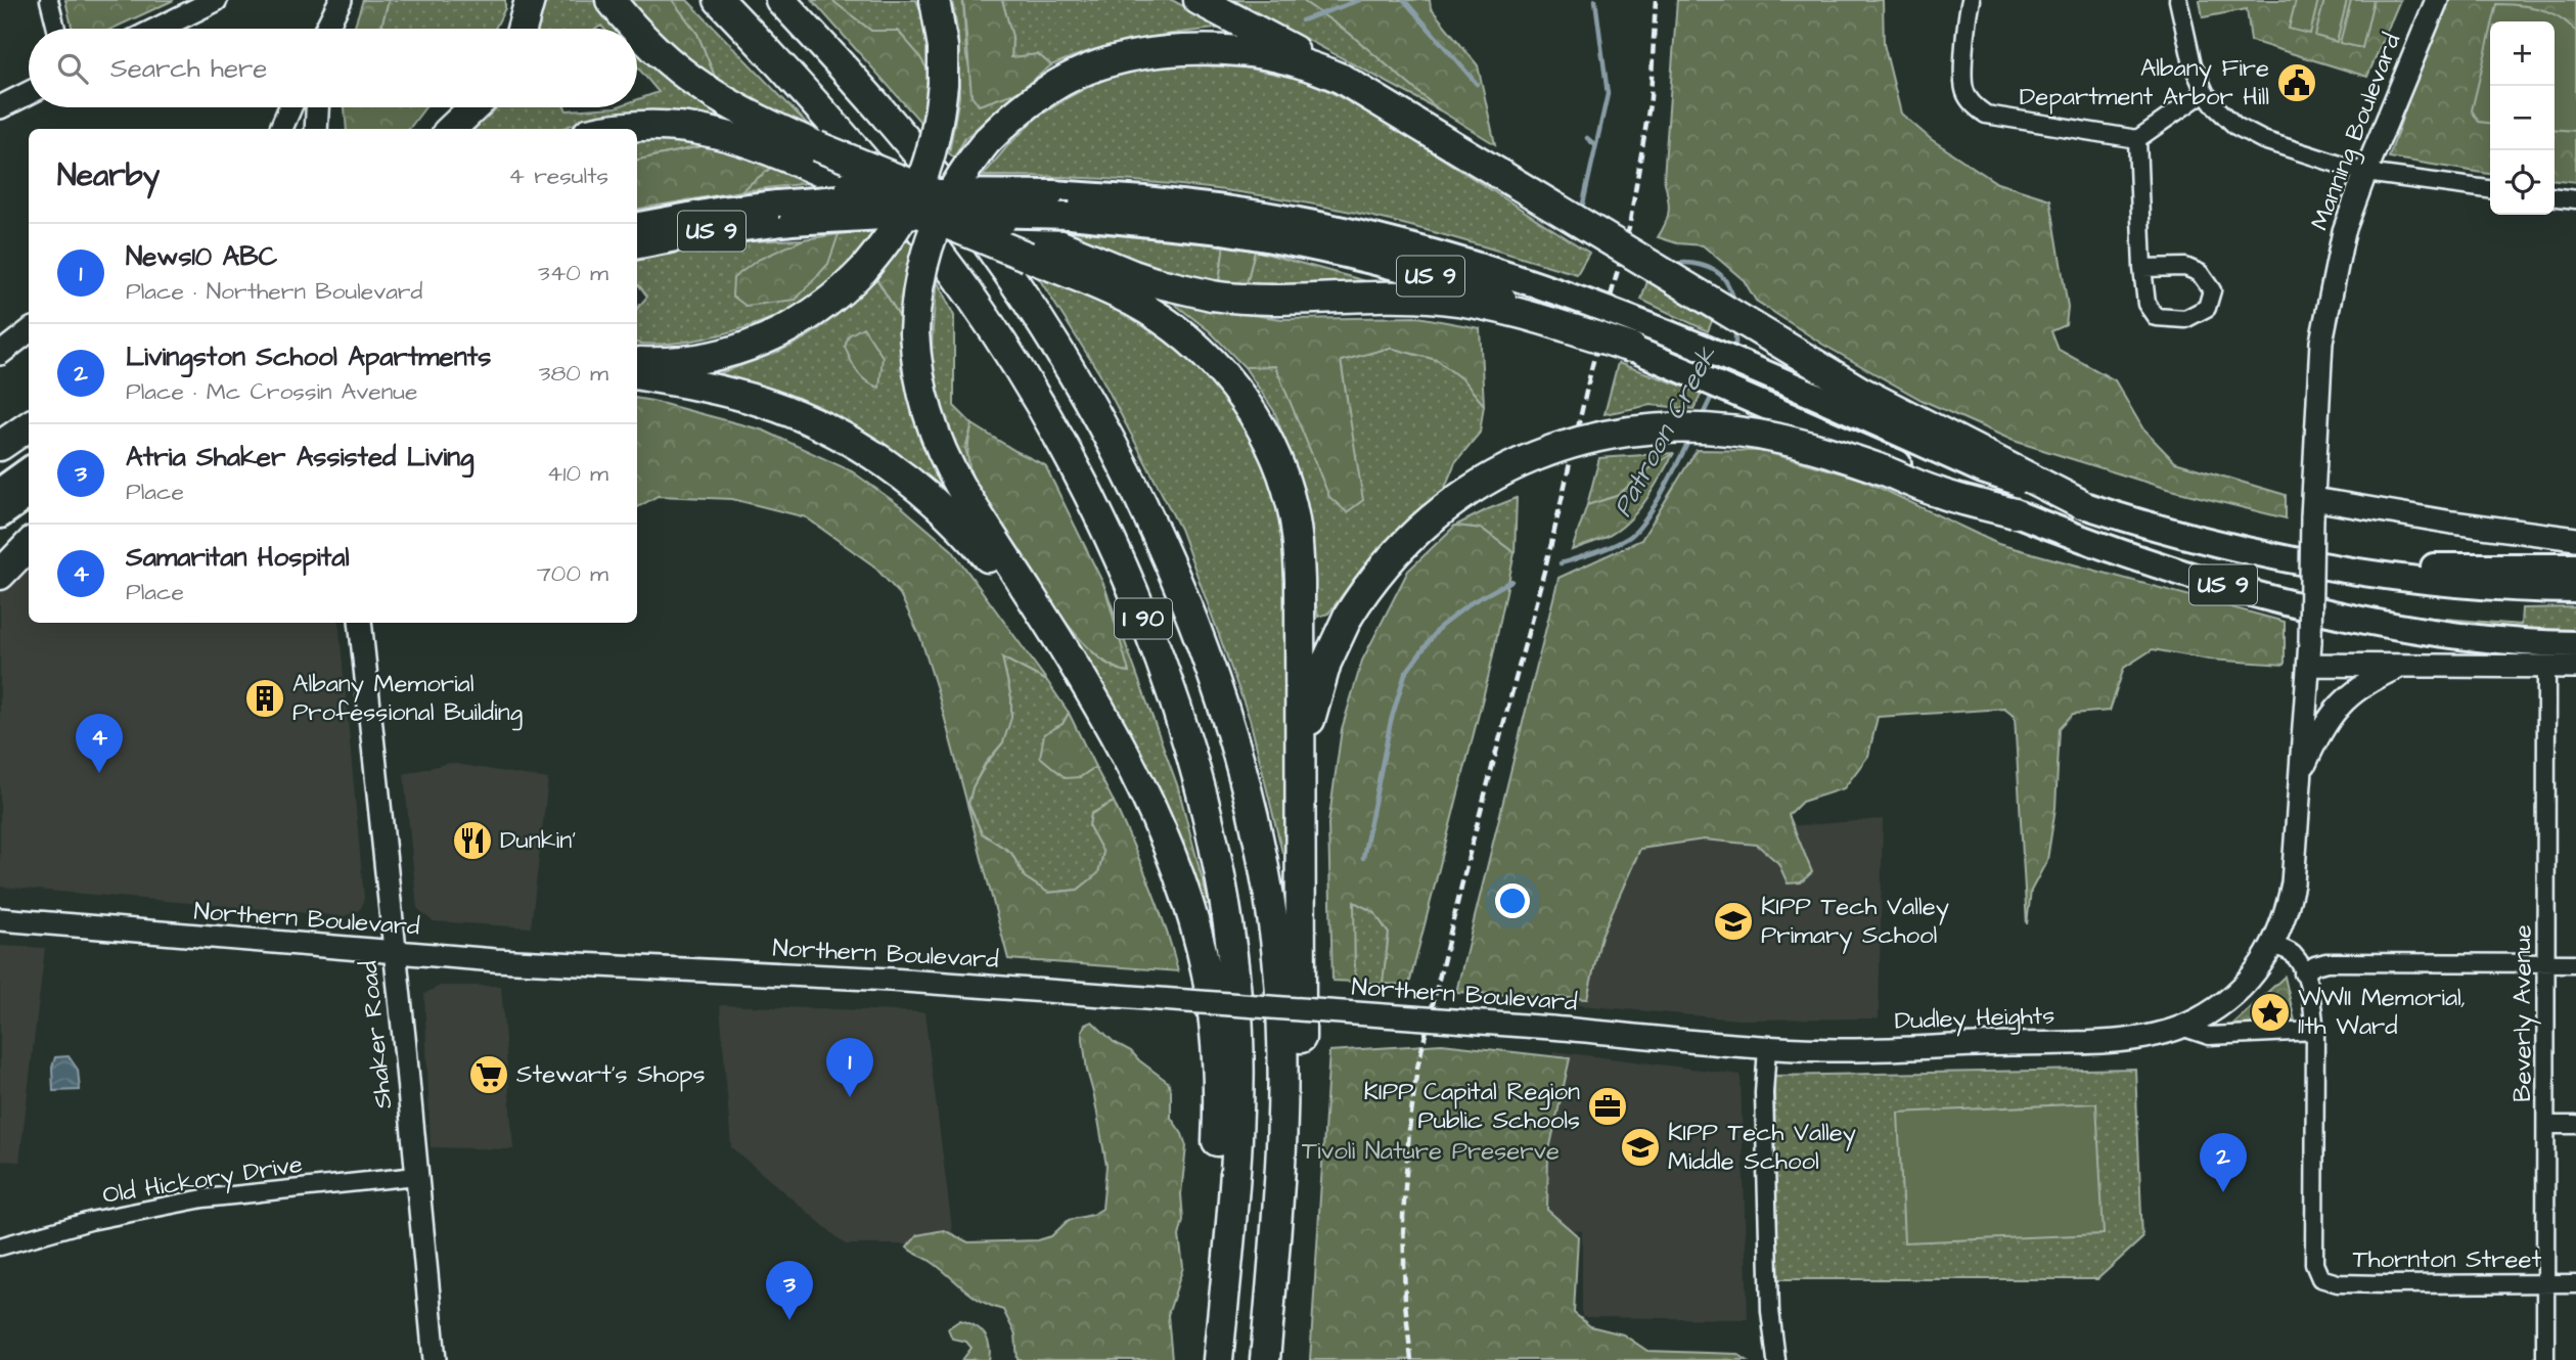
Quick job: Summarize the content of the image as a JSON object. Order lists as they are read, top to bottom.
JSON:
{
  "streets": {
    "highway": ["I 90"],
    "main road": [
      "Manning Boulevard",
      "US 9",
      "Northern Boulevard",
      "Dudley Heights",
      "Shaker Road"
    ],
    "street": ["Beverly Avenue", "Old Hickory Drive", "Thornton Street"]
  },
  "crossings": [
    ["Northern Boulevard", "Dudley Heights"],
    ["Northern Boulevard", "Shaker Road"],
    ["Beverly Avenue", "Thornton Street"],
    ["Shaker Road", "Old Hickory Drive"]
  ],
  "water": ["Patroon Creek"],
  "parks": ["Tivoli Nature Preserve"],
  "places": {
    "public building": ["Albany Fire Department Arbor Hill"],
    "building": ["Albany Memorial Professional Building"],
    "restaurant": ["Dunkin'"],
    "school or university": ["KIPP Tech Valley Primary School", "KIPP Tech Valley Middle School"],
    "place": ["WWII Memorial, 11th Ward"],
    "supermarket": ["Stewart's Shops"],
    "office": ["KIPP Capital Region Public Schools"]
  },
  "page": {
    "map_buttons": ["+", "−"],
    "search": "Search here",
    "heading": ["Nearby", "4 results"],
    "list": [
      {
        "mark": "1",
        "name": "News10 ABC",
        "note": "Place · Northern Boulevard",
        "value": "340 m"
      },
      {
        "mark": "2",
        "name": "Livingston School Apartments",
        "note": "Place · Mc Crossin Avenue",
        "value": "380 m"
      },
      {
        "mark": "3",
        "name": "Atria Shaker Assisted Living",
        "note": "Place",
        "value": "410 m"
      },
      {
        "mark": "4",
        "name": "Samaritan Hospital",
        "note": "Place",
        "value": "700 m"
      }
    ],
    "pins": [
      "4",
      "1",
      "2",
      "3"
    ]
  }
}
